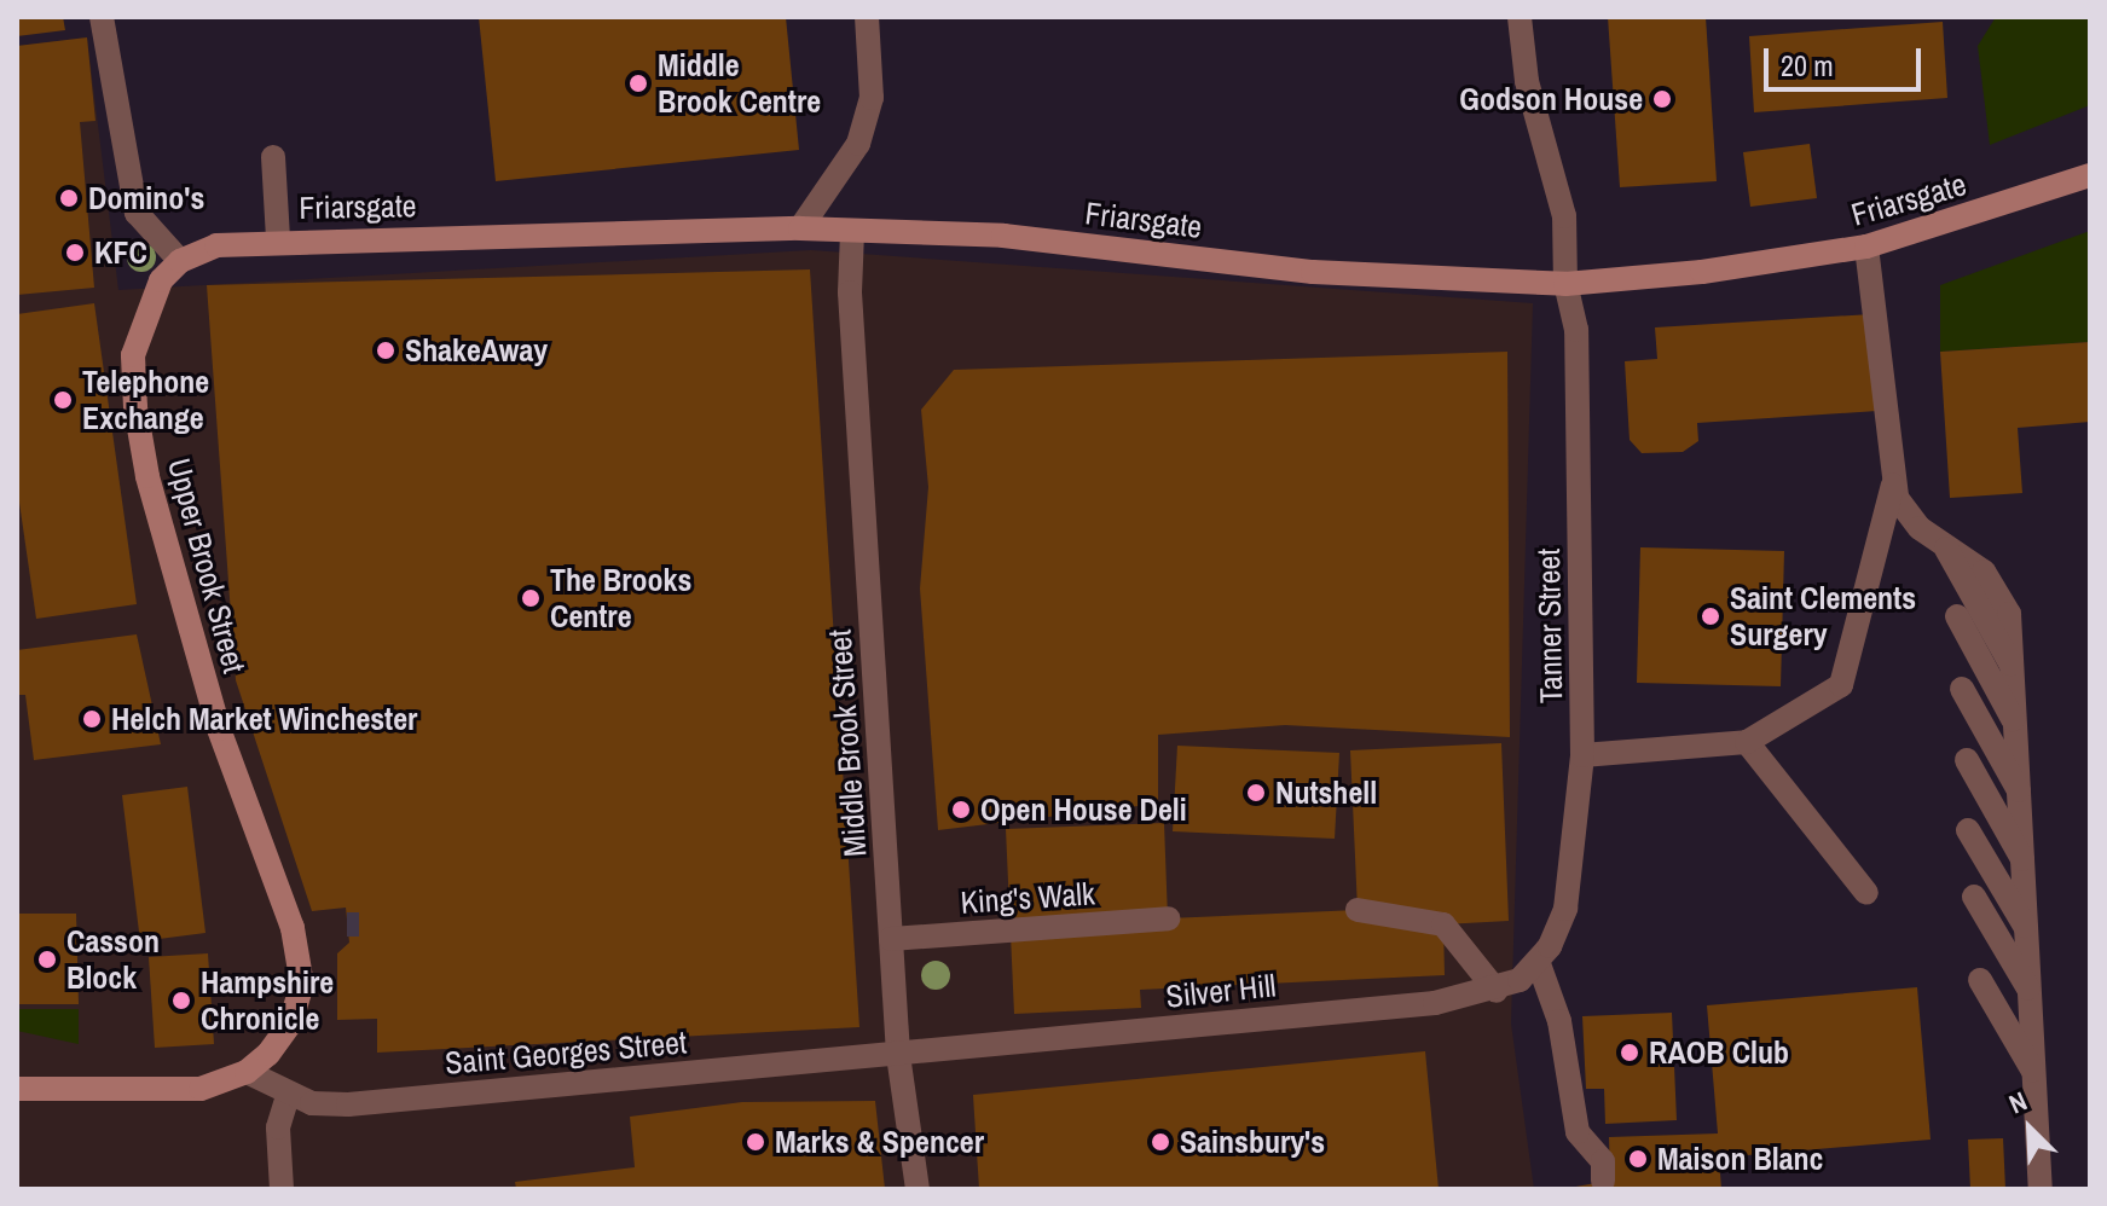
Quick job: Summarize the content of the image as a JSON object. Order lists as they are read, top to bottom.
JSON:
{
  "streets": {
    "main road": ["Friarsgate", "Upper Brook Street"],
    "street": [
      "Tanner Street",
      "Middle Brook Street",
      "King's Walk",
      "Silver Hill",
      "Saint Georges Street"
    ]
  },
  "crossings": [
    ["Friarsgate", "Upper Brook Street"],
    ["Friarsgate", "Tanner Street"],
    ["Friarsgate", "Middle Brook Street"],
    ["Upper Brook Street", "Saint Georges Street"],
    ["Tanner Street", "Silver Hill"],
    ["Middle Brook Street", "King's Walk"],
    ["Middle Brook Street", "Silver Hill"],
    ["Middle Brook Street", "Saint Georges Street"],
    ["Silver Hill", "Saint Georges Street"]
  ],
  "places": [
    "Middle Brook Centre",
    "Godson House",
    "Domino's",
    "KFC",
    "ShakeAway",
    "Telephone Exchange",
    "The Brooks Centre",
    "Saint Clements Surgery",
    "Helch Market Winchester",
    "Nutshell",
    "Open House Deli",
    "Casson Block",
    "Hampshire Chronicle",
    "RAOB Club",
    "Marks & Spencer",
    "Sainsbury's",
    "Maison Blanc"
  ],
  "scale_bar": "20 m",
  "north": "top left"
}
